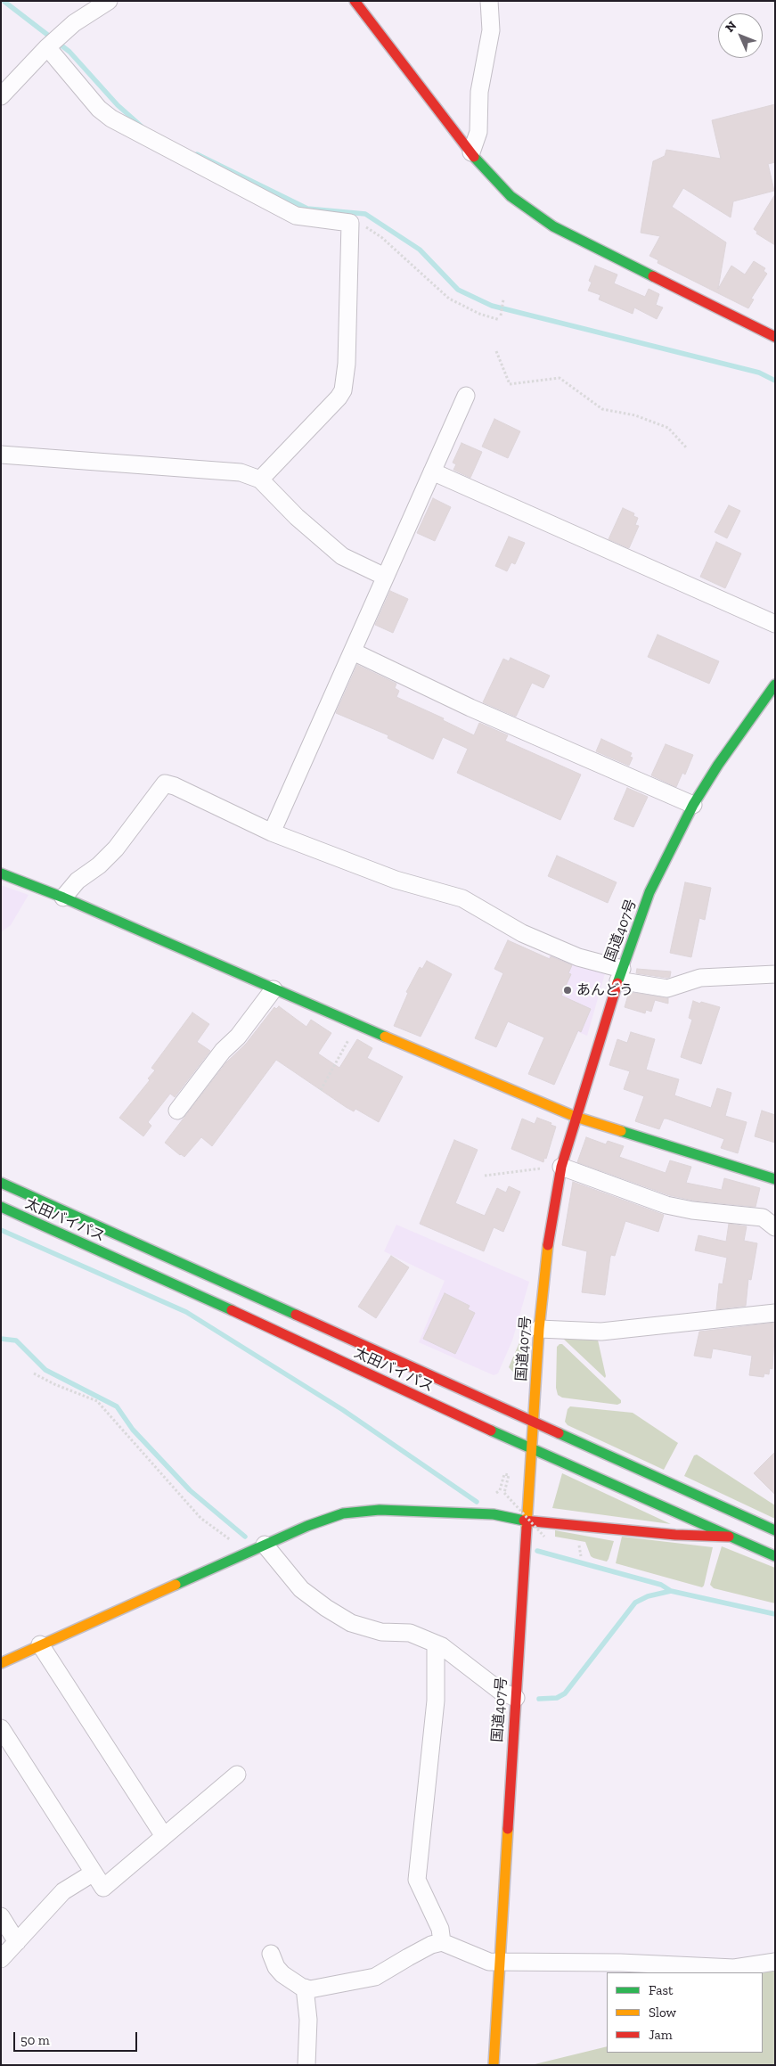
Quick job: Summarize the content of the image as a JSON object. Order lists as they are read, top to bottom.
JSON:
{
  "streets": {
    "main road": ["国道407号", "太田バイパス"]
  },
  "crossings": [
    ["国道407号", "太田バイパス"]
  ],
  "places": ["あんどう"],
  "legend": ["Fast", "Slow", "Jam"],
  "scale_bar": "50 m",
  "north": "top left"
}
